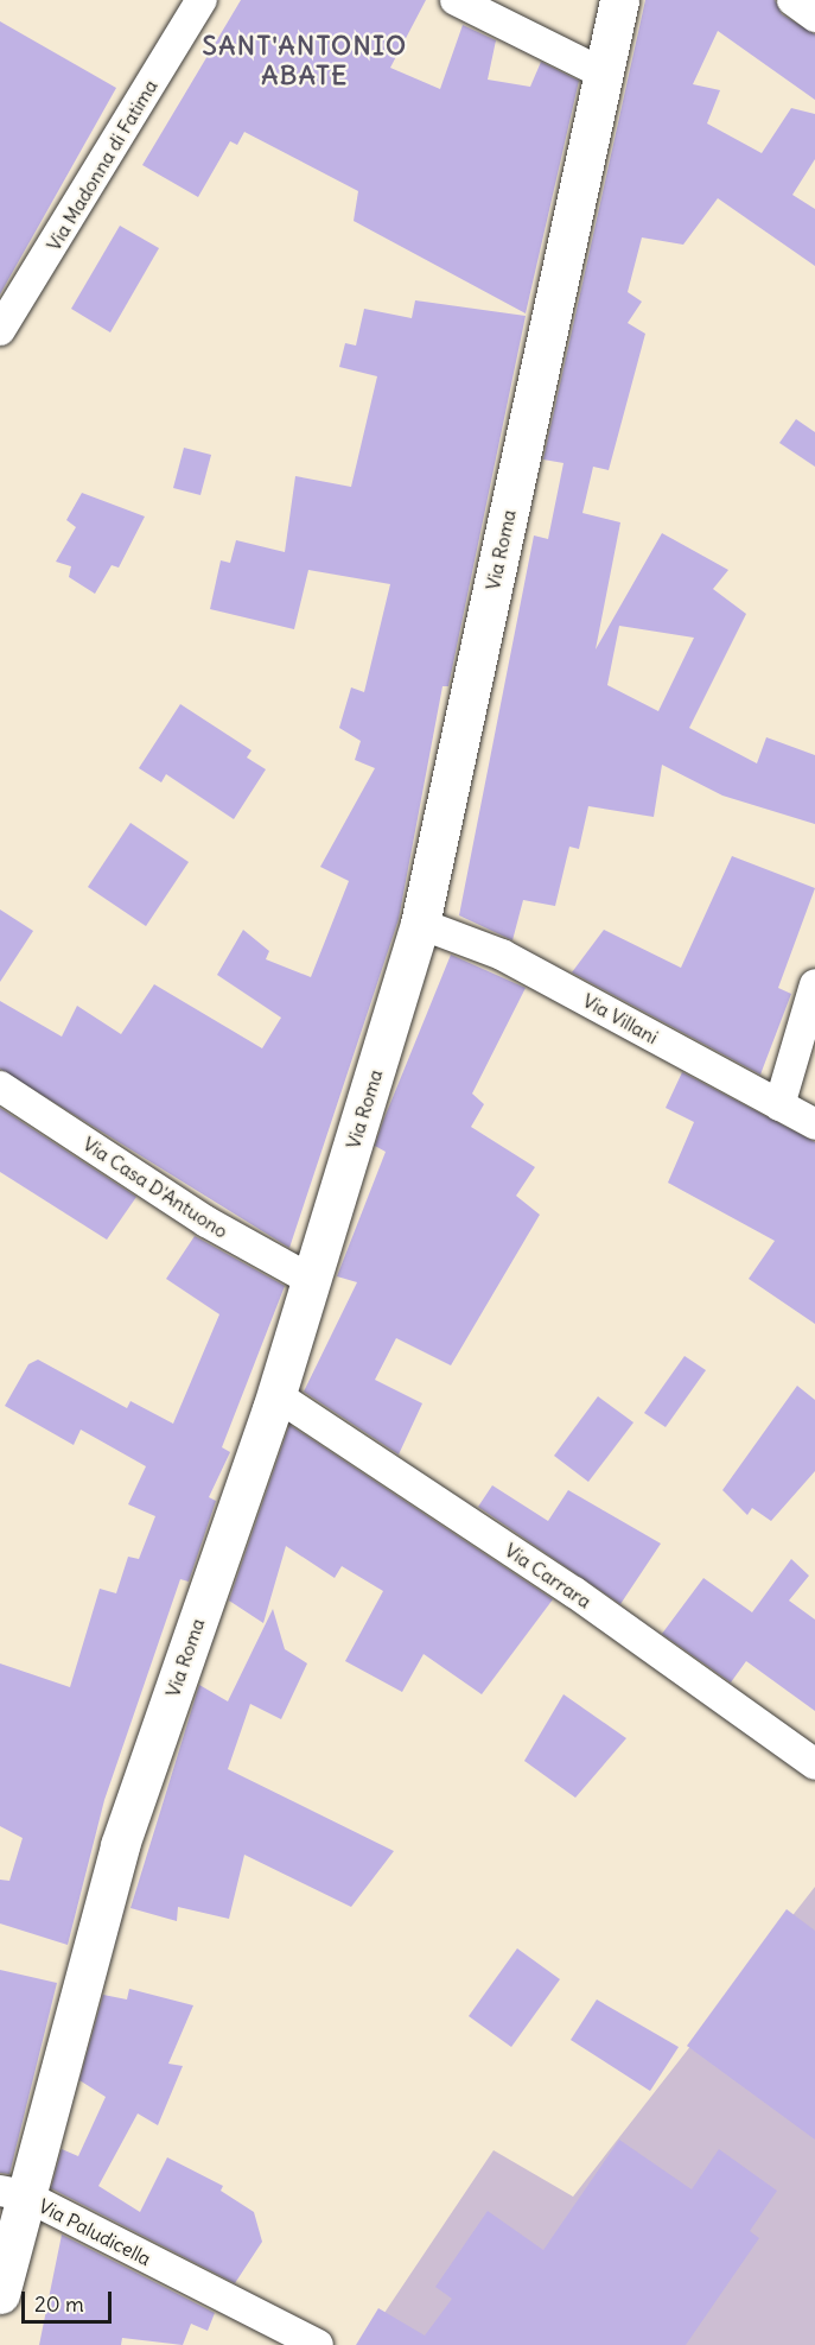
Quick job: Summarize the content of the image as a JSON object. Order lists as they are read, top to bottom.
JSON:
{
  "streets": {
    "main road": ["Via Roma"],
    "street": [
      "Via Madonna di Fatima",
      "Via Villani",
      "Via Casa D'Antuono",
      "Via Carrara",
      "Via Paludicella"
    ]
  },
  "crossings": [
    ["Via Roma", "Via Villani"],
    ["Via Roma", "Via Casa D'Antuono"],
    ["Via Roma", "Via Carrara"],
    ["Via Roma", "Via Paludicella"]
  ],
  "districts": ["SANT'ANTONIO ABATE"],
  "scale_bar": "20 m"
}
